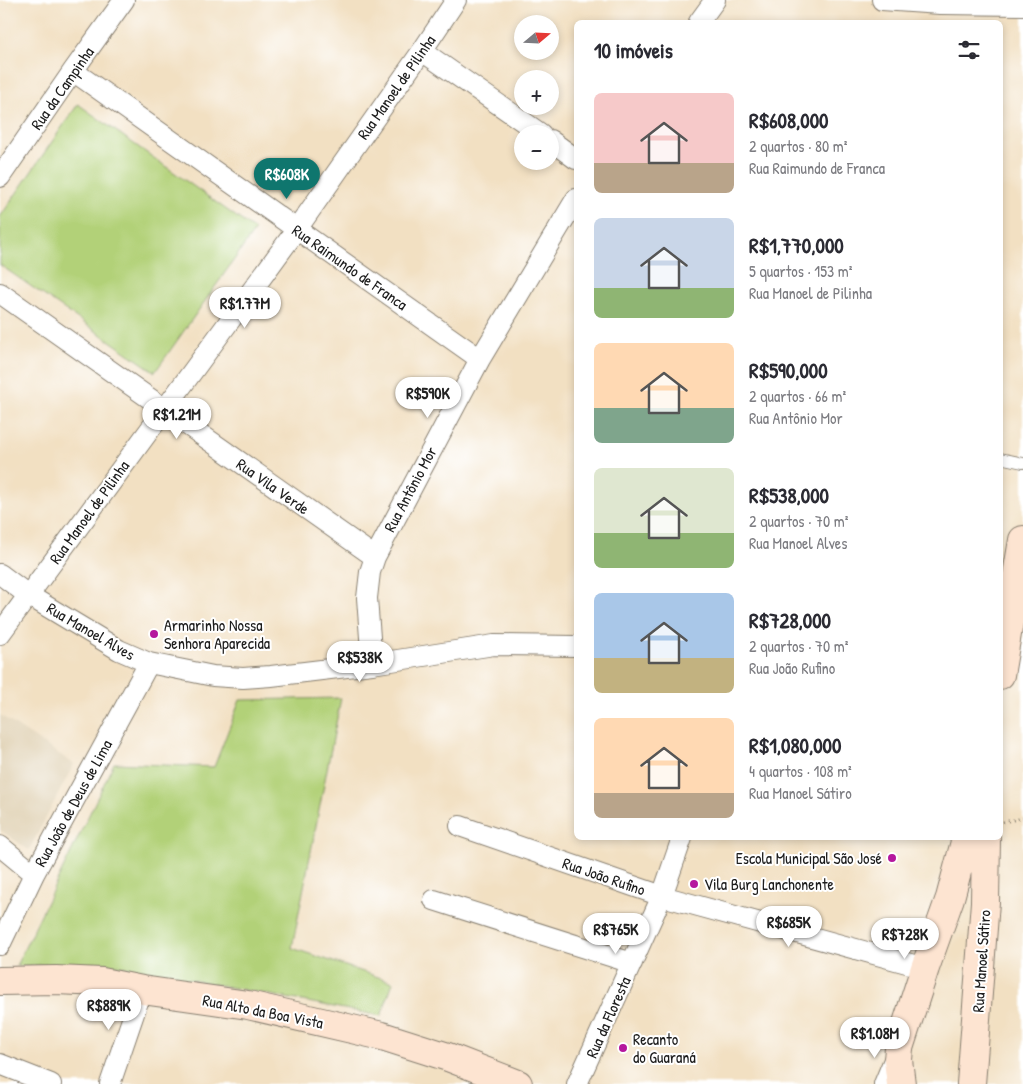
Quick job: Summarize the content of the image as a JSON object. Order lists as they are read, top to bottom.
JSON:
{
  "streets": {
    "main road": ["Rua Manoel Sátiro", "Rua Alto da Boa Vista"],
    "street": [
      "Rua Manoel de Pilinha",
      "Rua da Campinha",
      "Rua Raimundo de Franca",
      "Rua Vila Verde",
      "Rua Antônio Mor",
      "Rua Manoel Alves",
      "Rua João de Deus de Lima",
      "Rua João Rufino",
      "Rua da Floresta"
    ]
  },
  "crossings": [
    ["Rua Manoel de Pilinha", "Rua Raimundo de Franca"],
    ["Rua Manoel de Pilinha", "Rua Vila Verde"],
    ["Rua Manoel de Pilinha", "Rua Manoel Alves"],
    ["Rua da Campinha", "Rua Raimundo de Franca"],
    ["Rua Raimundo de Franca", "Rua Antônio Mor"],
    ["Rua Vila Verde", "Rua Antônio Mor"],
    ["Rua Antônio Mor", "Rua Manoel Alves"],
    ["Rua Manoel Alves", "Rua João de Deus de Lima"],
    ["Rua João Rufino", "Rua da Floresta"]
  ],
  "places": [
    "Armarinho Nossa Senhora Aparecida",
    "Escola Municipal São José",
    "Vila Burg Lanchonente",
    "Recanto do Guaraná"
  ],
  "north": "right",
  "page": {
    "map_buttons": ["+", "−"],
    "heading": "10 imóveis",
    "list": [
      {
        "name": "R$608,000",
        "note": "2 quartos · 80 m² · Rua Raimundo de Franca"
      },
      {
        "name": "R$1,770,000",
        "note": "5 quartos · 153 m² · Rua Manoel de Pilinha"
      },
      {
        "name": "R$590,000",
        "note": "2 quartos · 66 m² · Rua Antônio Mor"
      },
      {
        "name": "R$538,000",
        "note": "2 quartos · 70 m² · Rua Manoel Alves"
      },
      {
        "name": "R$728,000",
        "note": "2 quartos · 70 m² · Rua João Rufino"
      },
      {
        "name": "R$1,080,000",
        "note": "4 quartos · 108 m² · Rua Manoel Sátiro"
      }
    ],
    "price": [
      "R$608K",
      "R$1.77M",
      "R$590K",
      "R$1.21M",
      "R$538K",
      "R$685K",
      "R$765K",
      "R$728K",
      "R$889K",
      "R$1.08M"
    ]
  }
}
